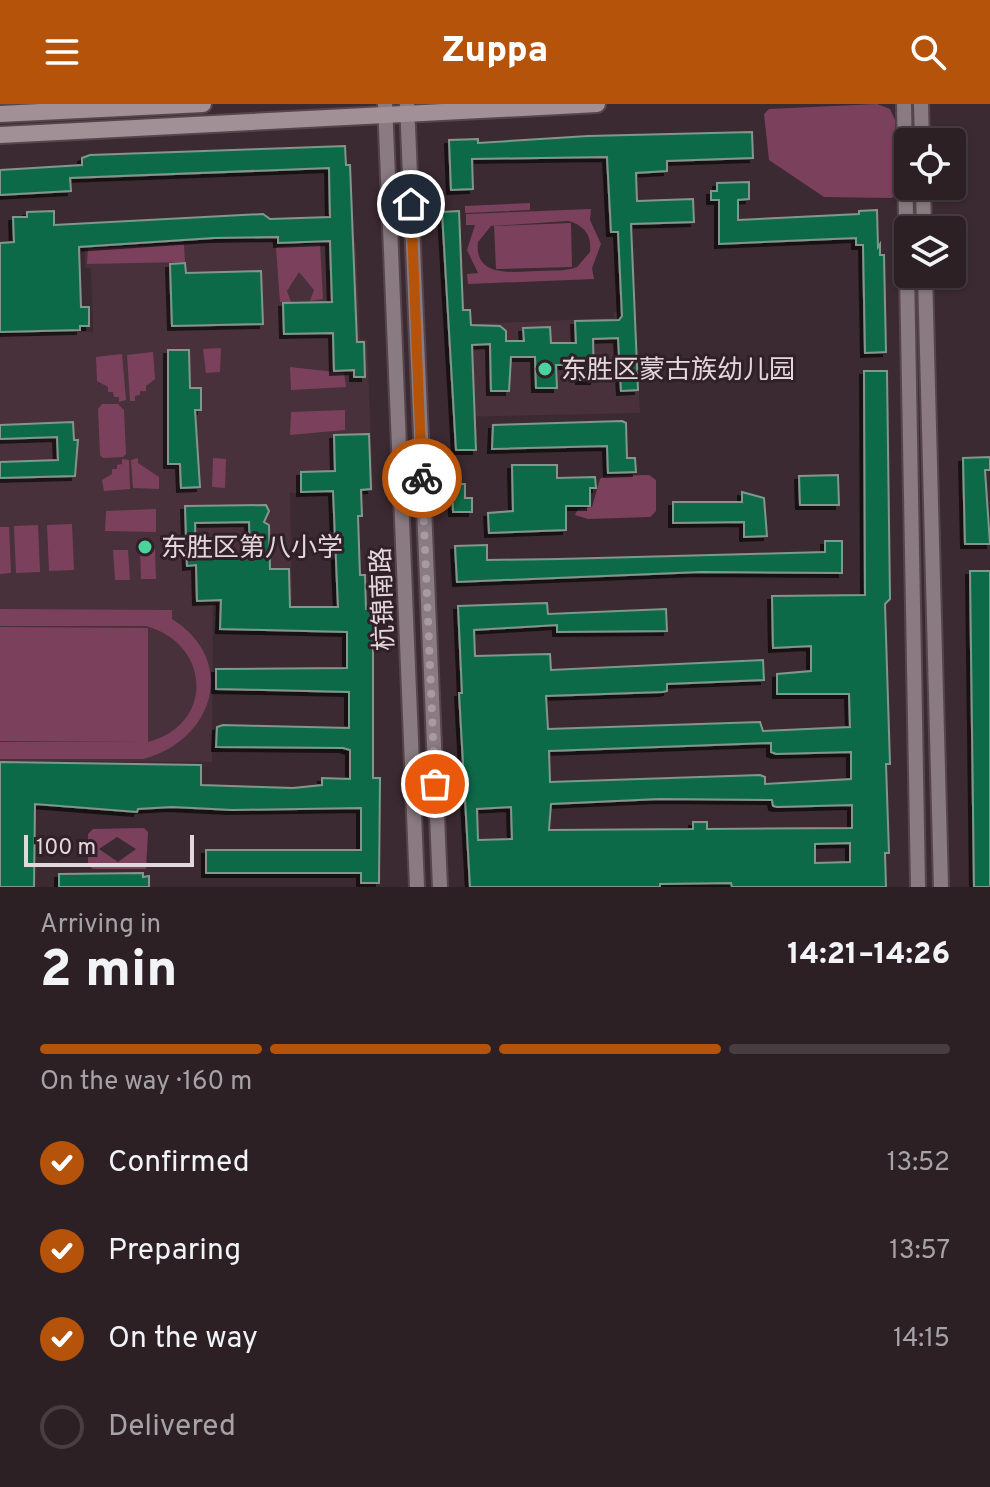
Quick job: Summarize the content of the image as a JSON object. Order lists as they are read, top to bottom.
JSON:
{
  "streets": {
    "main road": ["杭锦南路"]
  },
  "places": ["东胜区蒙古族幼儿园", "东胜区第八小学"],
  "scale_bar": "100 m",
  "page": {
    "header": "Zuppa",
    "scale": "100 m",
    "heading": ["2 min", "Arriving in", "14:21–14:26"],
    "bar": "On the way · 160 m",
    "list": [
      ["Confirmed", "13:52"],
      ["Preparing", "13:57"],
      ["On the way", "14:15"],
      "Delivered"
    ]
  }
}
